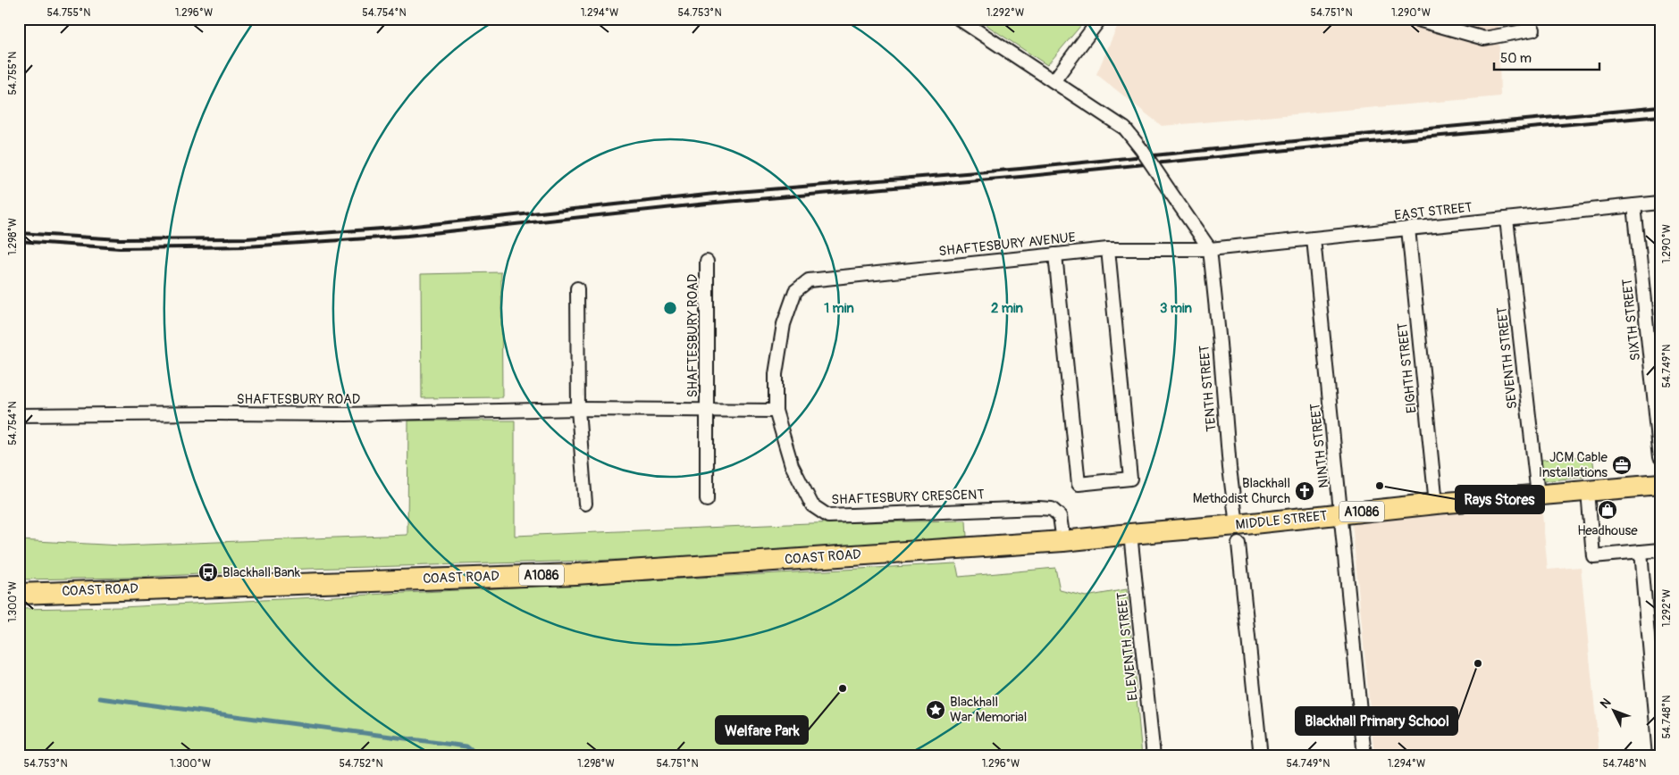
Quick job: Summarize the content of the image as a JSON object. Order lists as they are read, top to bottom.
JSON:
{
  "streets": {
    "main road": ["A1086", "MIDDLE STREET", "COAST ROAD"],
    "street": [
      "EAST STREET",
      "SHAFTESBURY AVENUE",
      "SIXTH STREET",
      "SHAFTESBURY ROAD",
      "SEVENTH STREET",
      "EIGHTH STREET",
      "TENTH STREET",
      "NINTH STREET",
      "SHAFTESBURY CRESCENT",
      "ELEVENTH STREET"
    ]
  },
  "crossings": [
    ["EAST STREET", "SHAFTESBURY AVENUE"],
    ["EAST STREET", "SIXTH STREET"],
    ["EAST STREET", "SEVENTH STREET"],
    ["EAST STREET", "EIGHTH STREET"],
    ["EAST STREET", "TENTH STREET"],
    ["EAST STREET", "NINTH STREET"],
    ["SHAFTESBURY AVENUE", "TENTH STREET"],
    ["SHAFTESBURY AVENUE", "SHAFTESBURY CRESCENT"],
    ["SHAFTESBURY ROAD", "SHAFTESBURY CRESCENT"],
    ["SEVENTH STREET", "MIDDLE STREET"],
    ["EIGHTH STREET", "MIDDLE STREET"],
    ["TENTH STREET", "MIDDLE STREET"],
    ["NINTH STREET", "MIDDLE STREET"],
    ["SHAFTESBURY CRESCENT", "MIDDLE STREET"],
    ["SHAFTESBURY CRESCENT", "COAST ROAD"],
    ["MIDDLE STREET", "COAST ROAD"],
    ["MIDDLE STREET", "ELEVENTH STREET"]
  ],
  "places": {
    "office": ["JCM Cable Installations"],
    "other": ["Rays Stores", "Blackhall Primary School", "Welfare Park"],
    "church": ["Blackhall Methodist Church"],
    "shop": ["Headhouse"],
    "bus stop": ["Blackhall Bank"],
    "place": ["Blackhall War Memorial"]
  },
  "scale_bar": "50 m",
  "north": "top left",
  "coordinates": [
    "54.755°N",
    "1.296°W",
    "54.754°N",
    "1.294°W",
    "54.753°N",
    "1.292°W",
    "54.751°N",
    "1.290°W",
    "1.298°W",
    "54.749°N",
    "1.300°W",
    "54.748°N",
    "54.752°N"
  ],
  "rings": ["1 min", "2 min", "3 min"]
}
